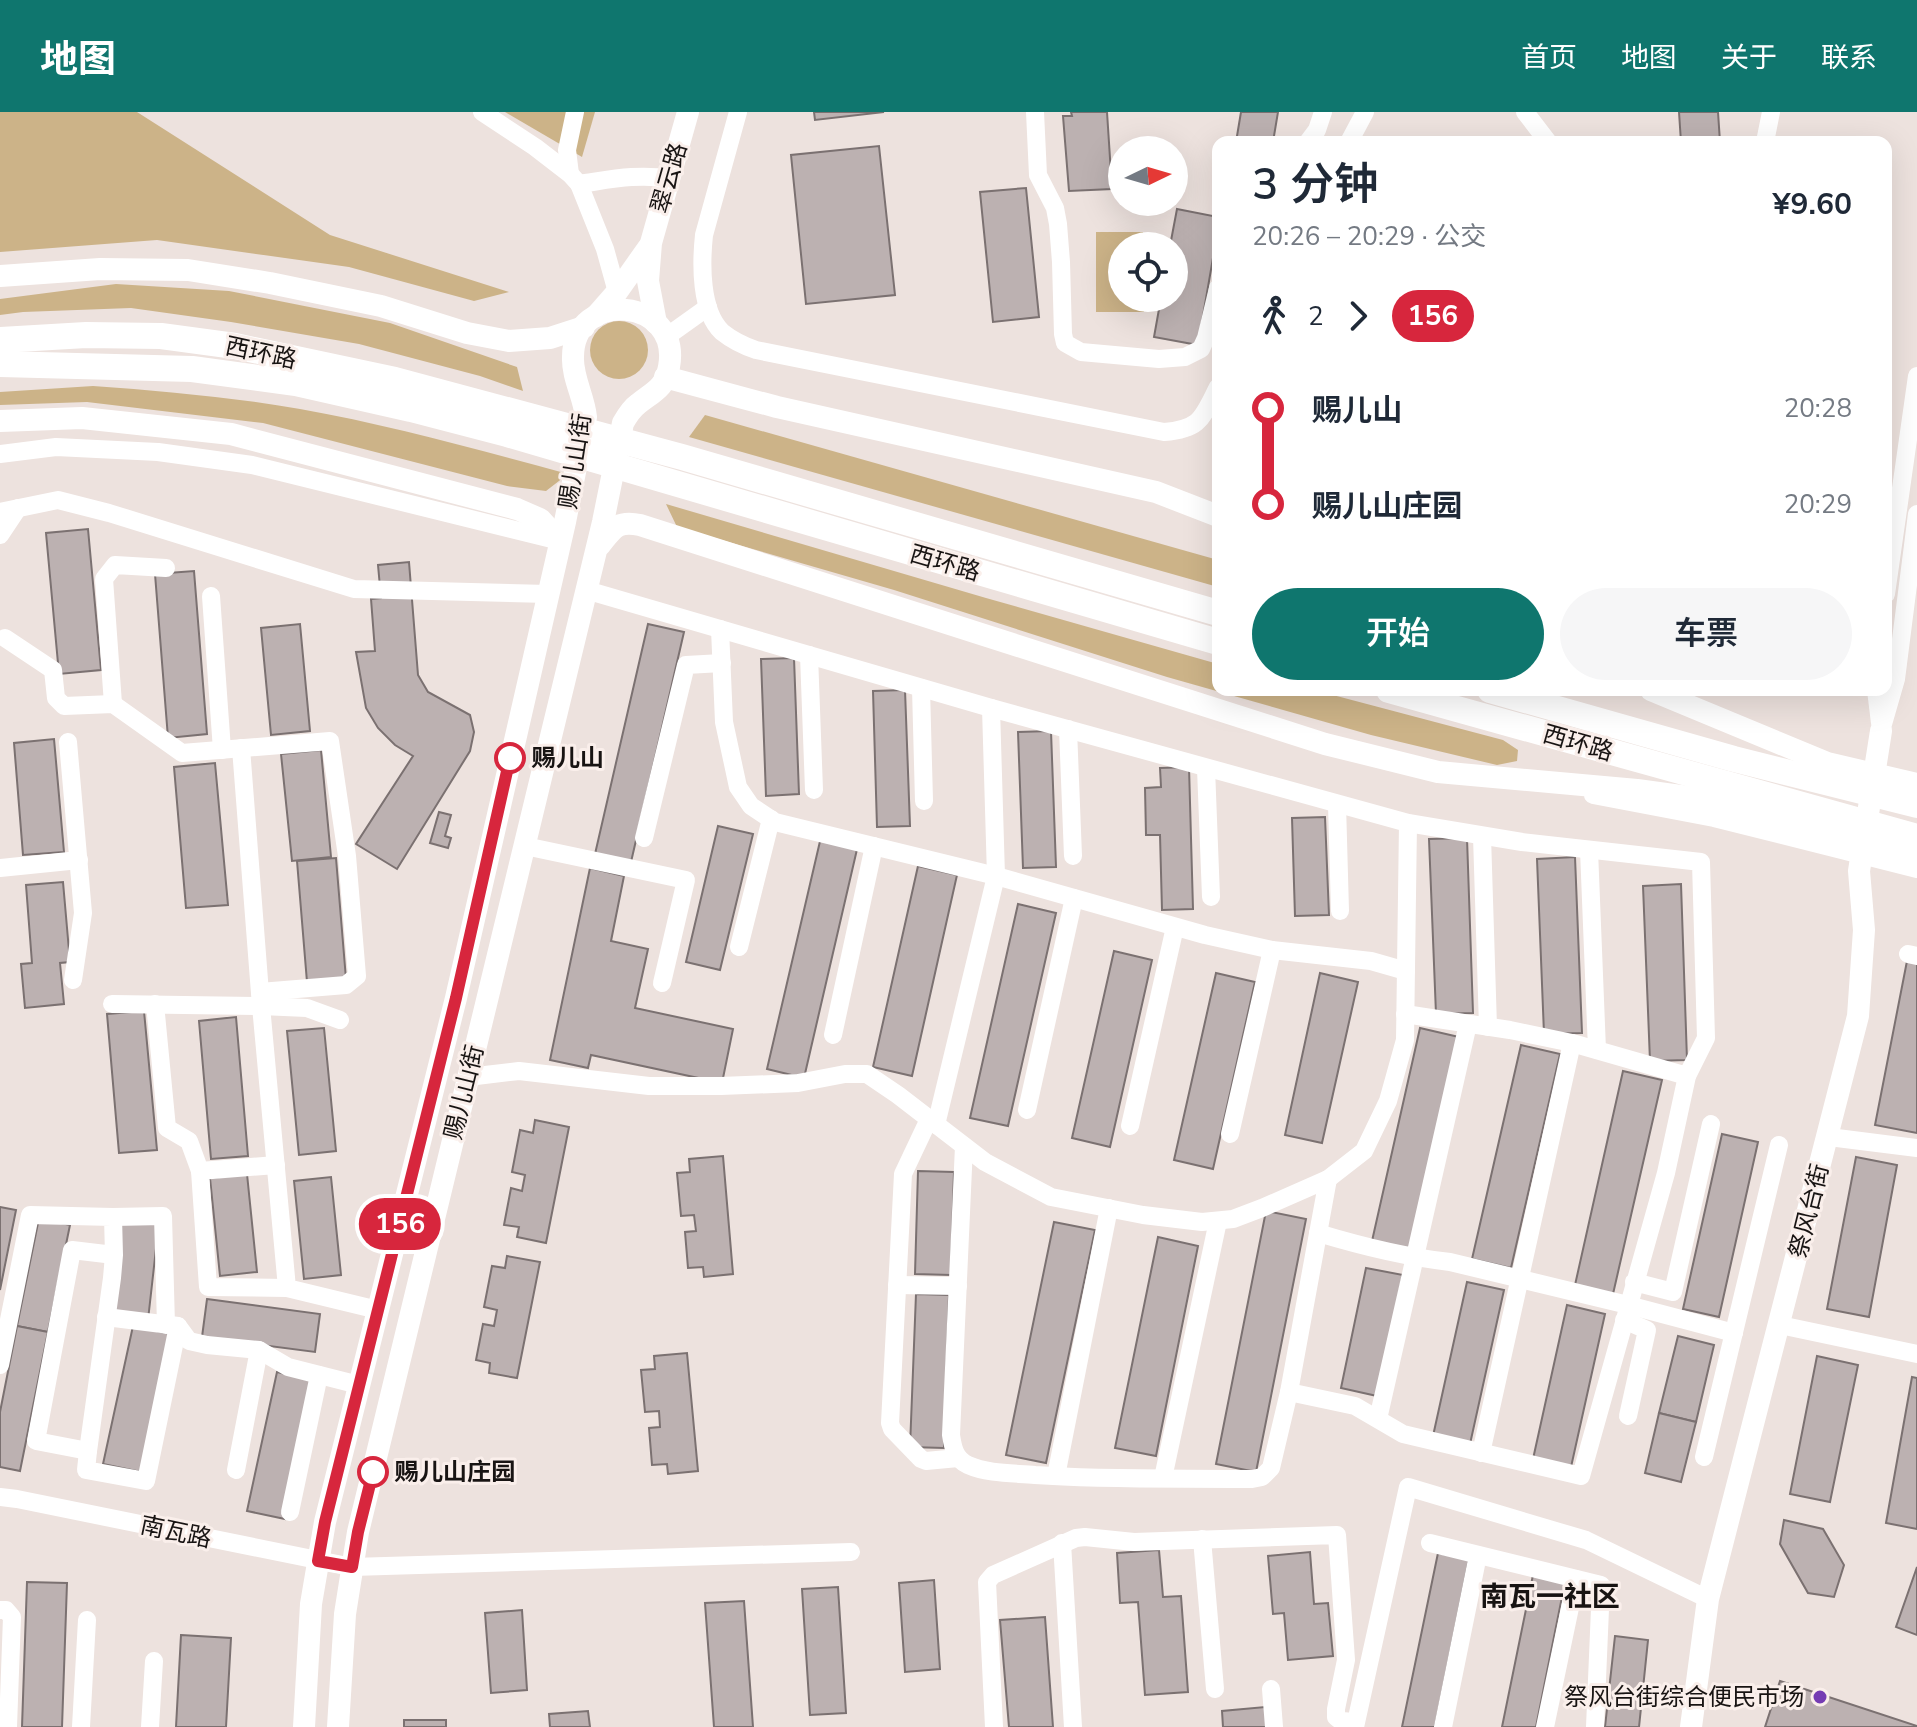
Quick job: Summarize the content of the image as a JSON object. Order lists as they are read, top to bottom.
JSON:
{
  "streets": {
    "highway": ["西环路"],
    "main road": ["翠云路", "赐儿山街", "祭风台街"],
    "street": ["南瓦路"]
  },
  "crossings": [
    ["赐儿山街", "南瓦路"]
  ],
  "districts": ["南瓦一社区"],
  "places": ["赐儿山", "赐儿山庄园", "祭风台街综合便民市场"],
  "lines": ["bus line 156"],
  "north": "right",
  "page": {
    "header": "地图",
    "nav": [
      "首页",
      "地图",
      "关于",
      "联系"
    ],
    "on_map": "156",
    "heading": ["3 分钟", "20:26 – 20:29 · 公交", "¥9.60"],
    "legs": ["2", "156"],
    "list": [
      {
        "name": "赐儿山",
        "value": "20:28"
      },
      {
        "name": "赐儿山庄园",
        "value": "20:29"
      }
    ],
    "buttons": ["开始", "车票"]
  }
}
